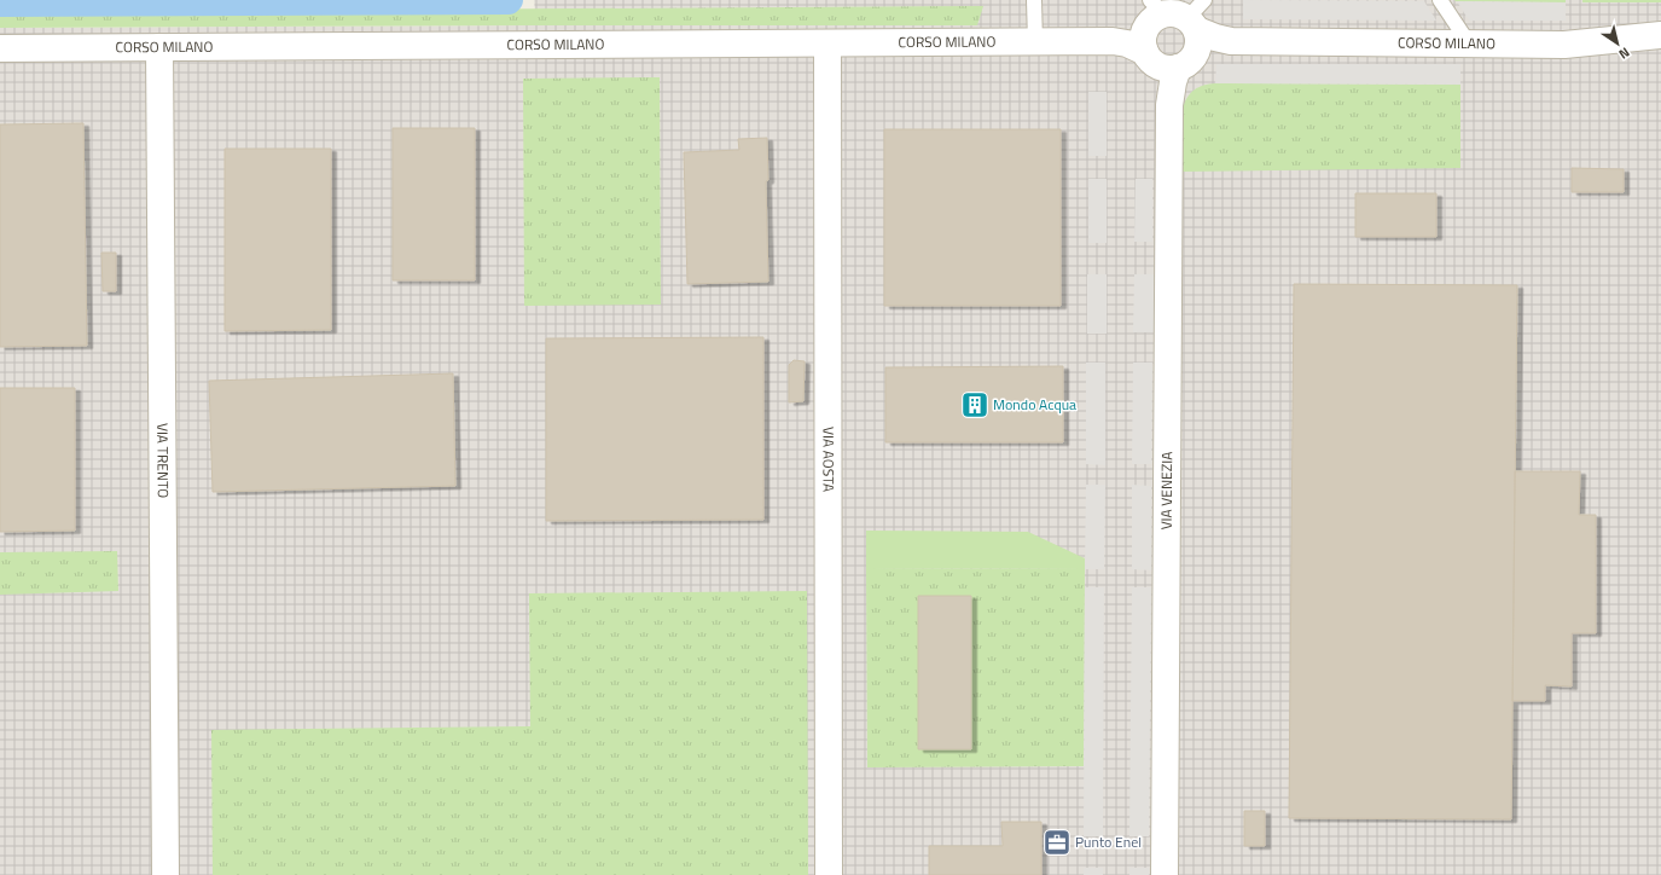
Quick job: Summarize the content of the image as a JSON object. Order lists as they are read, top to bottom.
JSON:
{
  "streets": {
    "street": [
      "CORSO MILANO",
      "VIA AOSTA",
      "VIA TRENTO",
      "VIA VENEZIA"
    ]
  },
  "crossings": [
    ["CORSO MILANO", "VIA AOSTA"],
    ["CORSO MILANO", "VIA TRENTO"],
    ["CORSO MILANO", "VIA VENEZIA"]
  ],
  "places": {
    "building": ["Mondo Acqua"],
    "office": ["Punto Enel"]
  },
  "north": "bottom right"
}
